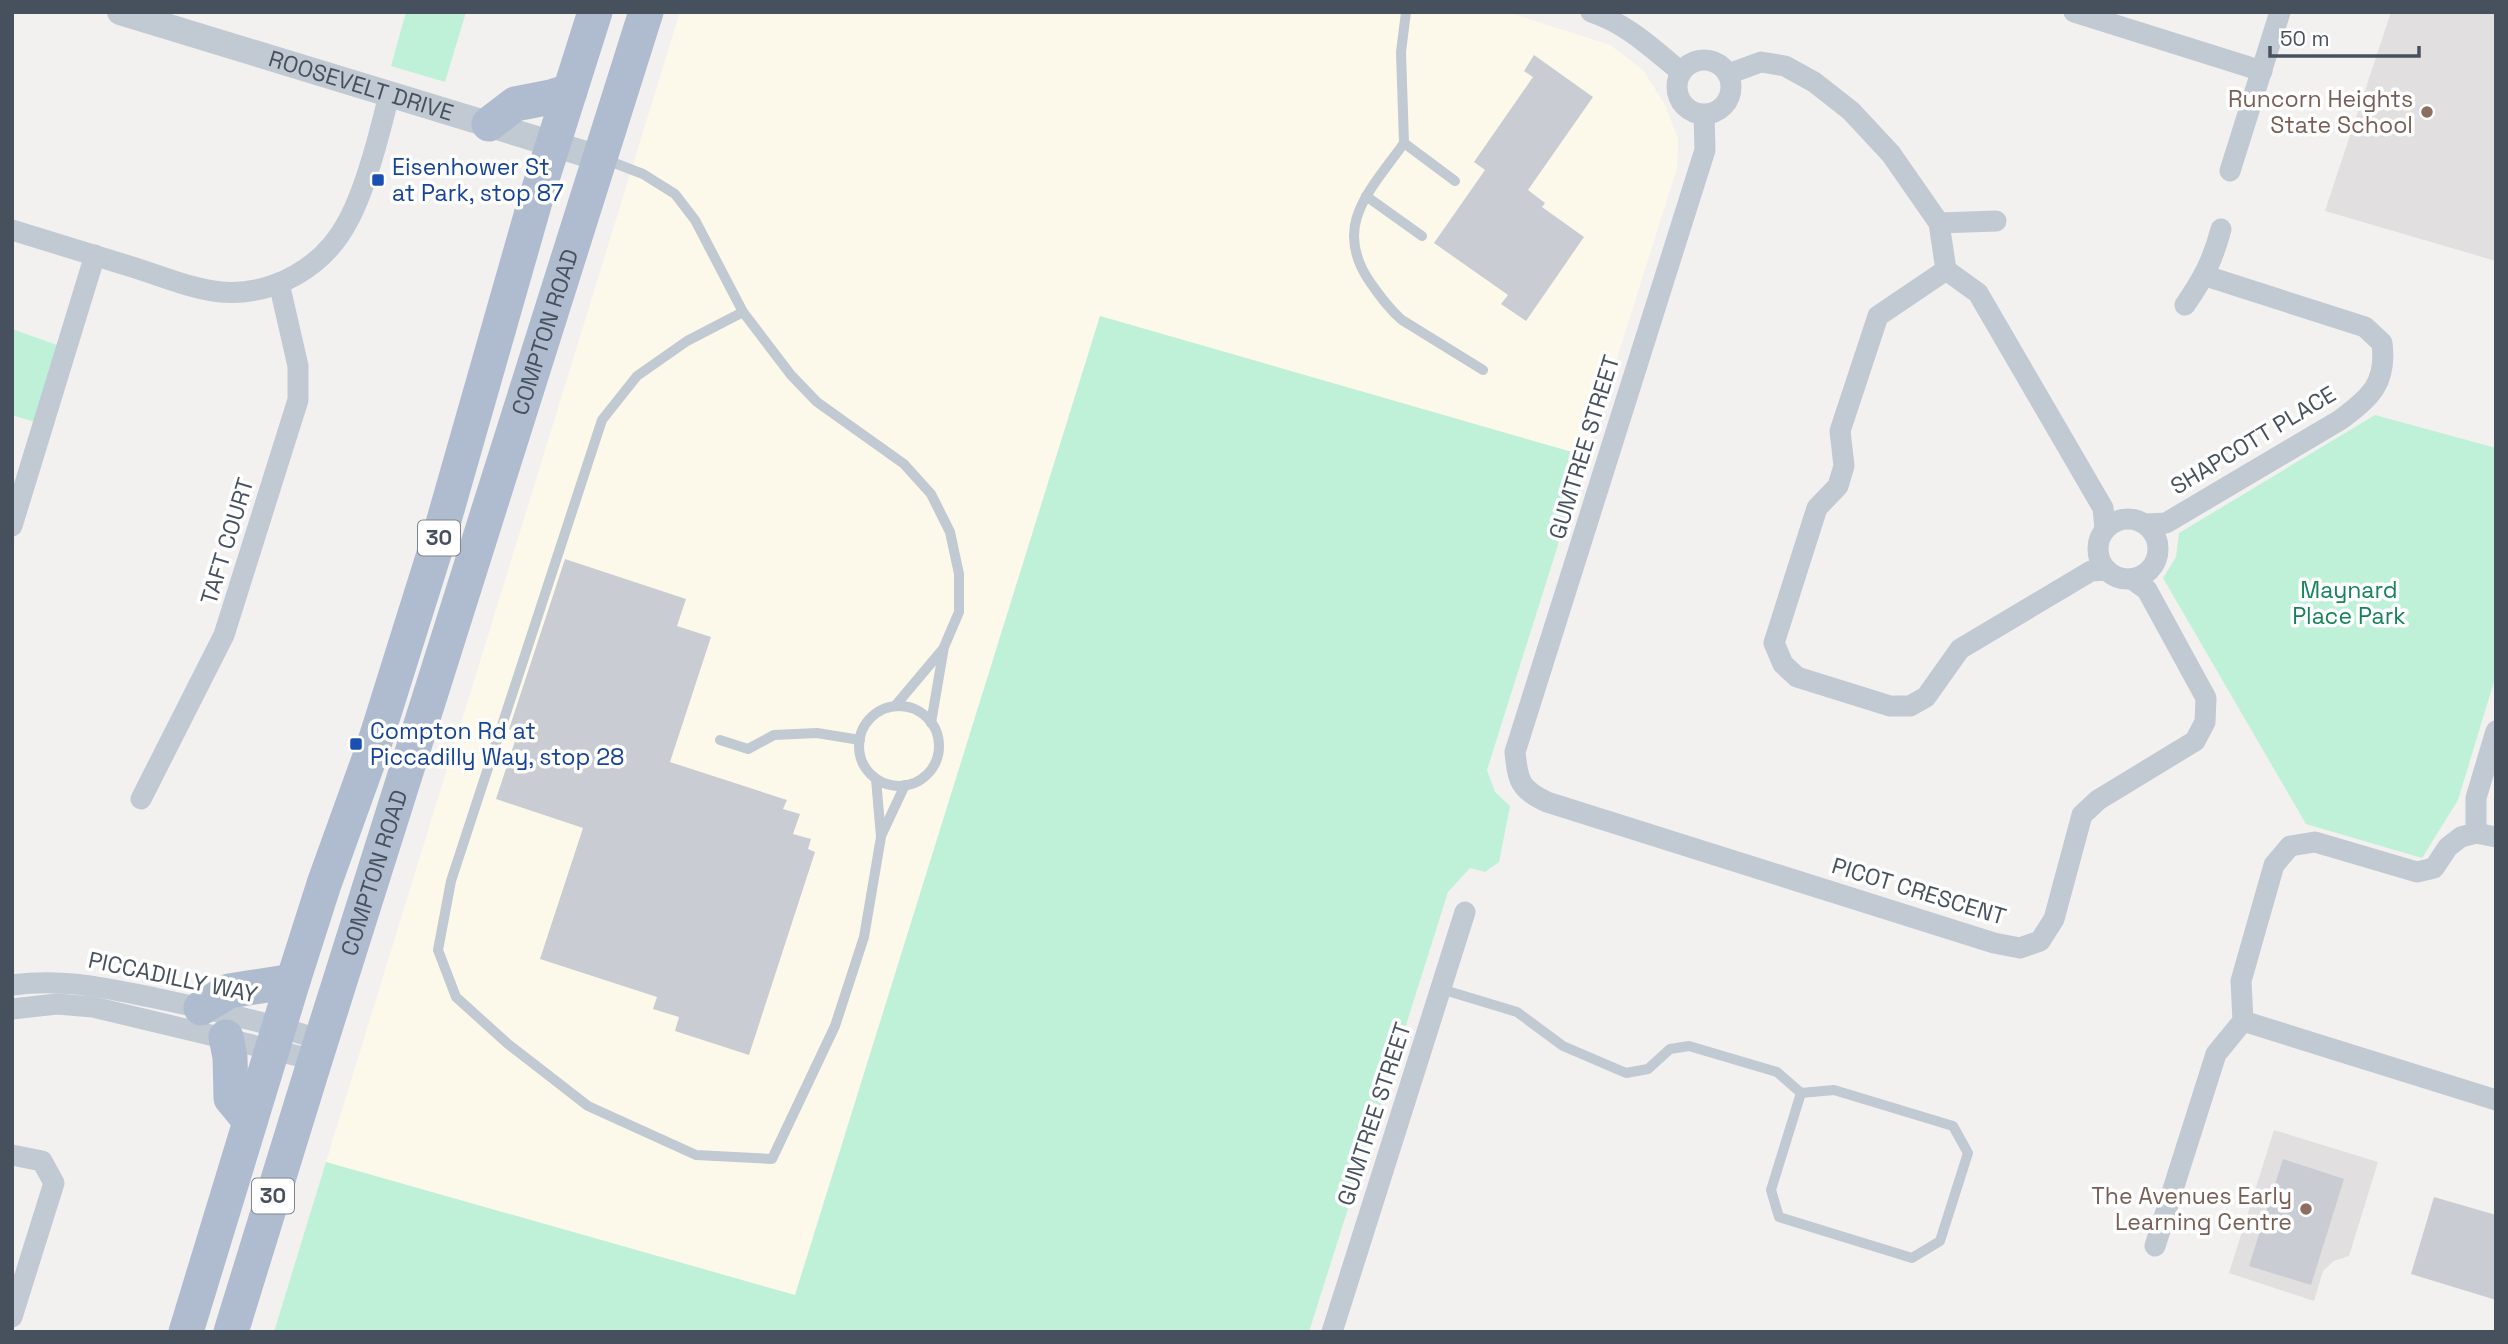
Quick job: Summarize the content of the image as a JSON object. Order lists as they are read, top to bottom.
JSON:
{
  "streets": {
    "main road": ["COMPTON ROAD", "30"],
    "street": [
      "ROOSEVELT DRIVE",
      "SHAPCOTT PLACE",
      "GUMTREE STREET",
      "TAFT COURT",
      "PICOT CRESCENT",
      "PICCADILLY WAY"
    ]
  },
  "crossings": [
    ["ROOSEVELT DRIVE", "COMPTON ROAD"],
    ["COMPTON ROAD", "PICCADILLY WAY"],
    ["SHAPCOTT PLACE", "PICOT CRESCENT"],
    ["GUMTREE STREET", "PICOT CRESCENT"]
  ],
  "parks": ["Maynard Place Park"],
  "places": {
    "other": ["Runcorn Heights State School", "The Avenues Early Learning Centre"],
    "transit": ["Eisenhower St at Park, stop 87", "Compton Rd at Piccadilly Way, stop 28"]
  },
  "scale_bar": "50 m"
}
